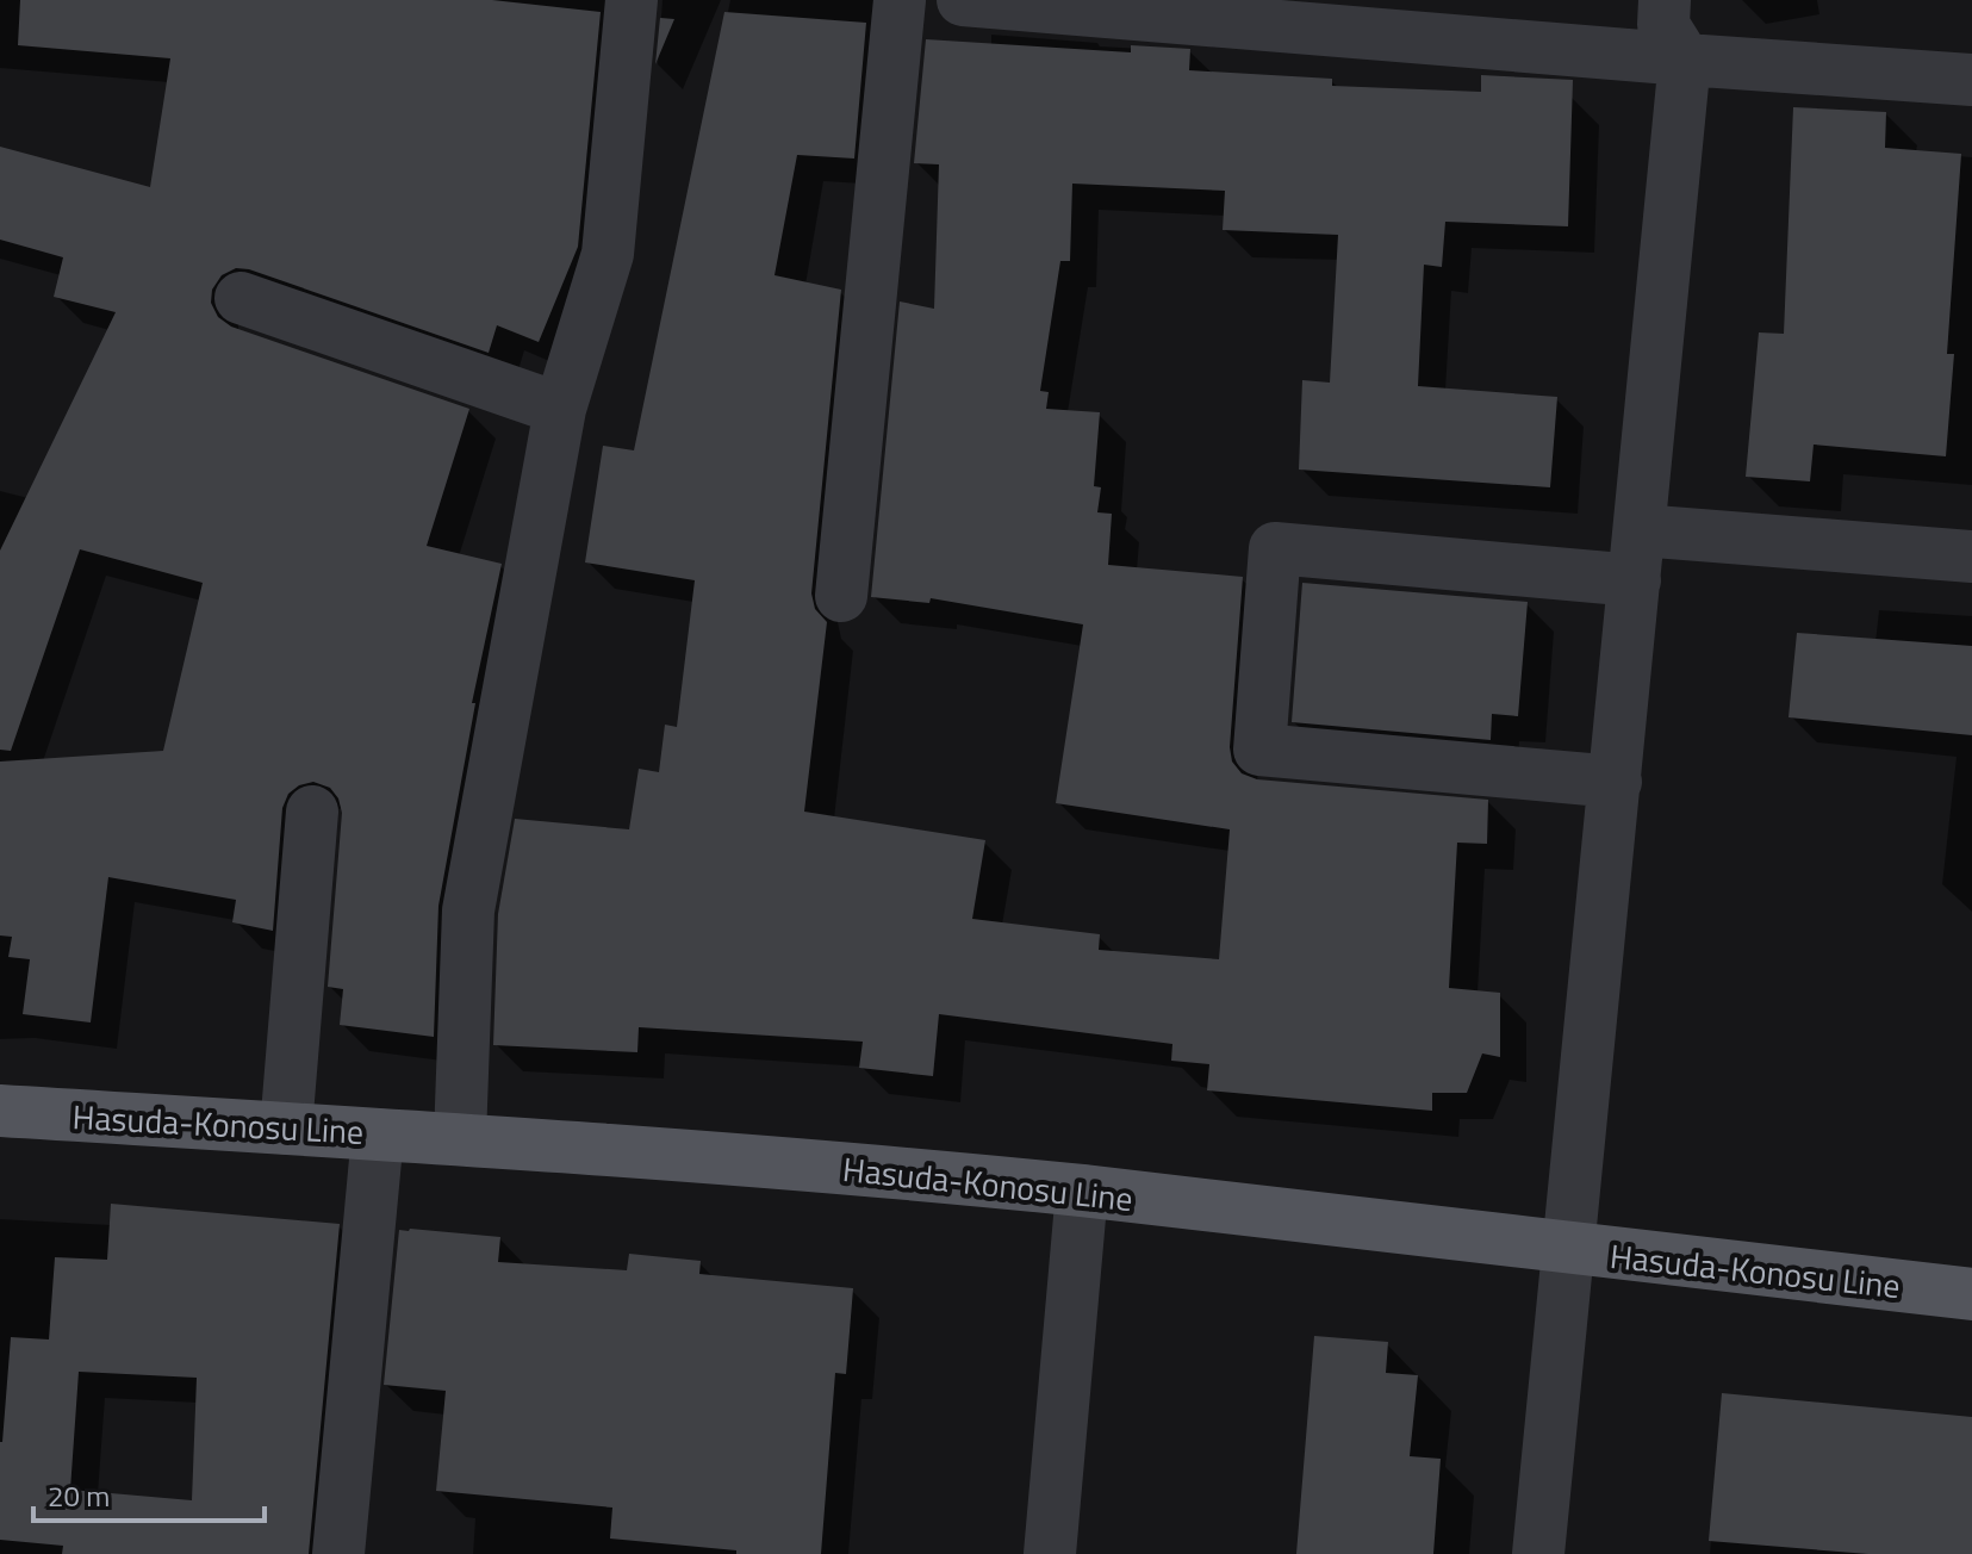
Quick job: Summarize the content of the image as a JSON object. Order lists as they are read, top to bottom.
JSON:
{
  "streets": {
    "main road": ["Hasuda-Konosu Line"]
  },
  "scale_bar": "20 m"
}
